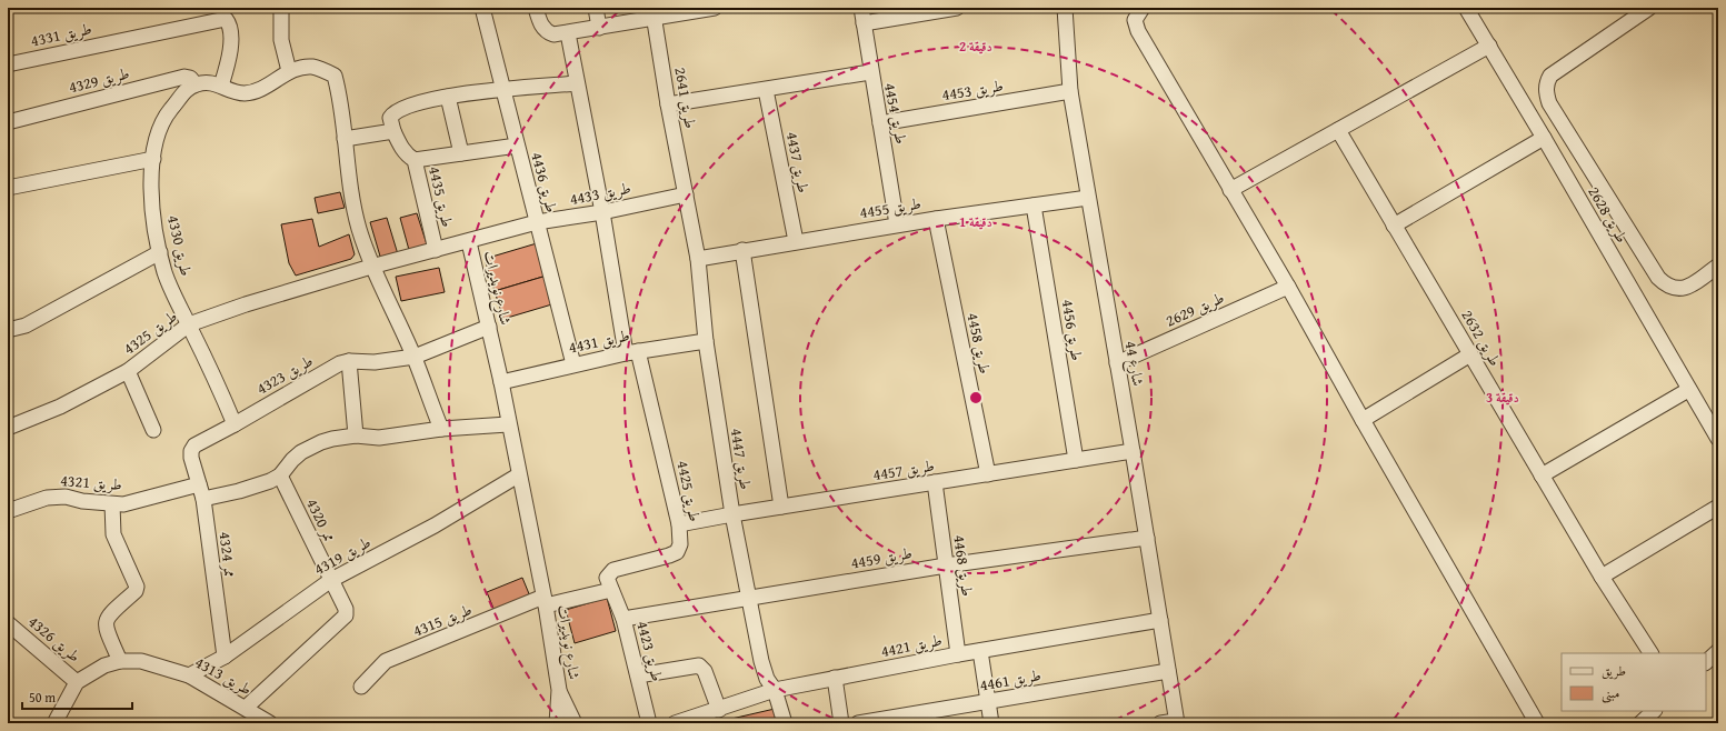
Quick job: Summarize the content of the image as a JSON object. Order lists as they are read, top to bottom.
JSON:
{
  "streets": {
    "street": [
      "طريق 4331",
      "طريق 4329",
      "طريق 4453",
      "طريق 2641",
      "طريق 4454",
      "طريق 4437",
      "طريق 4436",
      "طريق 4433",
      "طريق 4435",
      "طريق 4455",
      "طريق 2628",
      "طريق 4330",
      "شارع نويديرات",
      "طريق 2629",
      "طريق 4456",
      "طريق 4325",
      "طريق 2632",
      "طريق 4431",
      "طريق 4458",
      "شارع 44",
      "طريق 4323",
      "طريق 4447",
      "طريق 4457",
      "طريق 4321",
      "طريق 4425",
      "ممر 4320",
      "ممر 4324",
      "طريق 4319",
      "طريق 4459",
      "طريق 4468",
      "طريق 4315",
      "طريق 4326",
      "طريق 4421",
      "طريق 4423",
      "طريق 4313",
      "طريق 4461"
    ]
  },
  "crossings": [
    ["طريق 4331", "طريق 4329"],
    ["طريق 4329", "طريق 4330"],
    ["طريق 4453", "طريق 4454"],
    ["طريق 4453", "شارع 44"],
    ["طريق 2641", "طريق 4433"],
    ["طريق 2641", "طريق 4447"],
    ["طريق 4454", "طريق 4455"],
    ["طريق 4437", "طريق 4455"],
    ["طريق 4436", "طريق 4433"],
    ["طريق 4436", "طريق 4431"],
    ["طريق 4433", "شارع نويديرات"],
    ["طريق 4433", "طريق 4447"],
    ["طريق 4433", "طريق 4425"],
    ["طريق 4435", "شارع نويديرات"],
    ["طريق 4455", "طريق 4456"],
    ["طريق 4455", "طريق 4458"],
    ["طريق 4455", "شارع 44"],
    ["طريق 4455", "طريق 4447"],
    ["طريق 4330", "طريق 4325"],
    ["طريق 4330", "طريق 4323"],
    ["شارع نويديرات", "طريق 4325"],
    ["شارع نويديرات", "طريق 4431"],
    ["شارع نويديرات", "طريق 4323"],
    ["شارع نويديرات", "طريق 4319"],
    ["شارع نويديرات", "طريق 4315"],
    ["طريق 2629", "شارع 44"],
    ["طريق 4456", "طريق 4457"],
    ["طريق 4431", "طريق 4447"],
    ["طريق 4431", "طريق 4425"],
    ["طريق 4458", "طريق 4457"],
    ["شارع 44", "طريق 4457"],
    ["شارع 44", "طريق 4459"],
    ["شارع 44", "طريق 4421"],
    ["شارع 44", "طريق 4461"],
    ["طريق 4323", "ممر 4324"],
    ["طريق 4447", "طريق 4457"],
    ["طريق 4447", "طريق 4459"],
    ["طريق 4447", "طريق 4421"],
    ["طريق 4457", "طريق 4425"],
    ["طريق 4457", "طريق 4468"],
    ["طريق 4321", "ممر 4324"],
    ["طريق 4425", "طريق 4315"],
    ["طريق 4425", "طريق 4423"],
    ["ممر 4320", "طريق 4319"],
    ["ممر 4324", "طريق 4319"],
    ["طريق 4319", "طريق 4313"],
    ["طريق 4459", "طريق 4468"],
    ["طريق 4459", "طريق 4423"],
    ["طريق 4468", "طريق 4421"],
    ["طريق 4315", "طريق 4423"],
    ["طريق 4326", "طريق 4313"]
  ],
  "legend": ["طريق", "مبنى"],
  "scale_bar": "50 m",
  "rings": ["2 دقيقة", "1 دقيقة", "3 دقيقة"]
}
